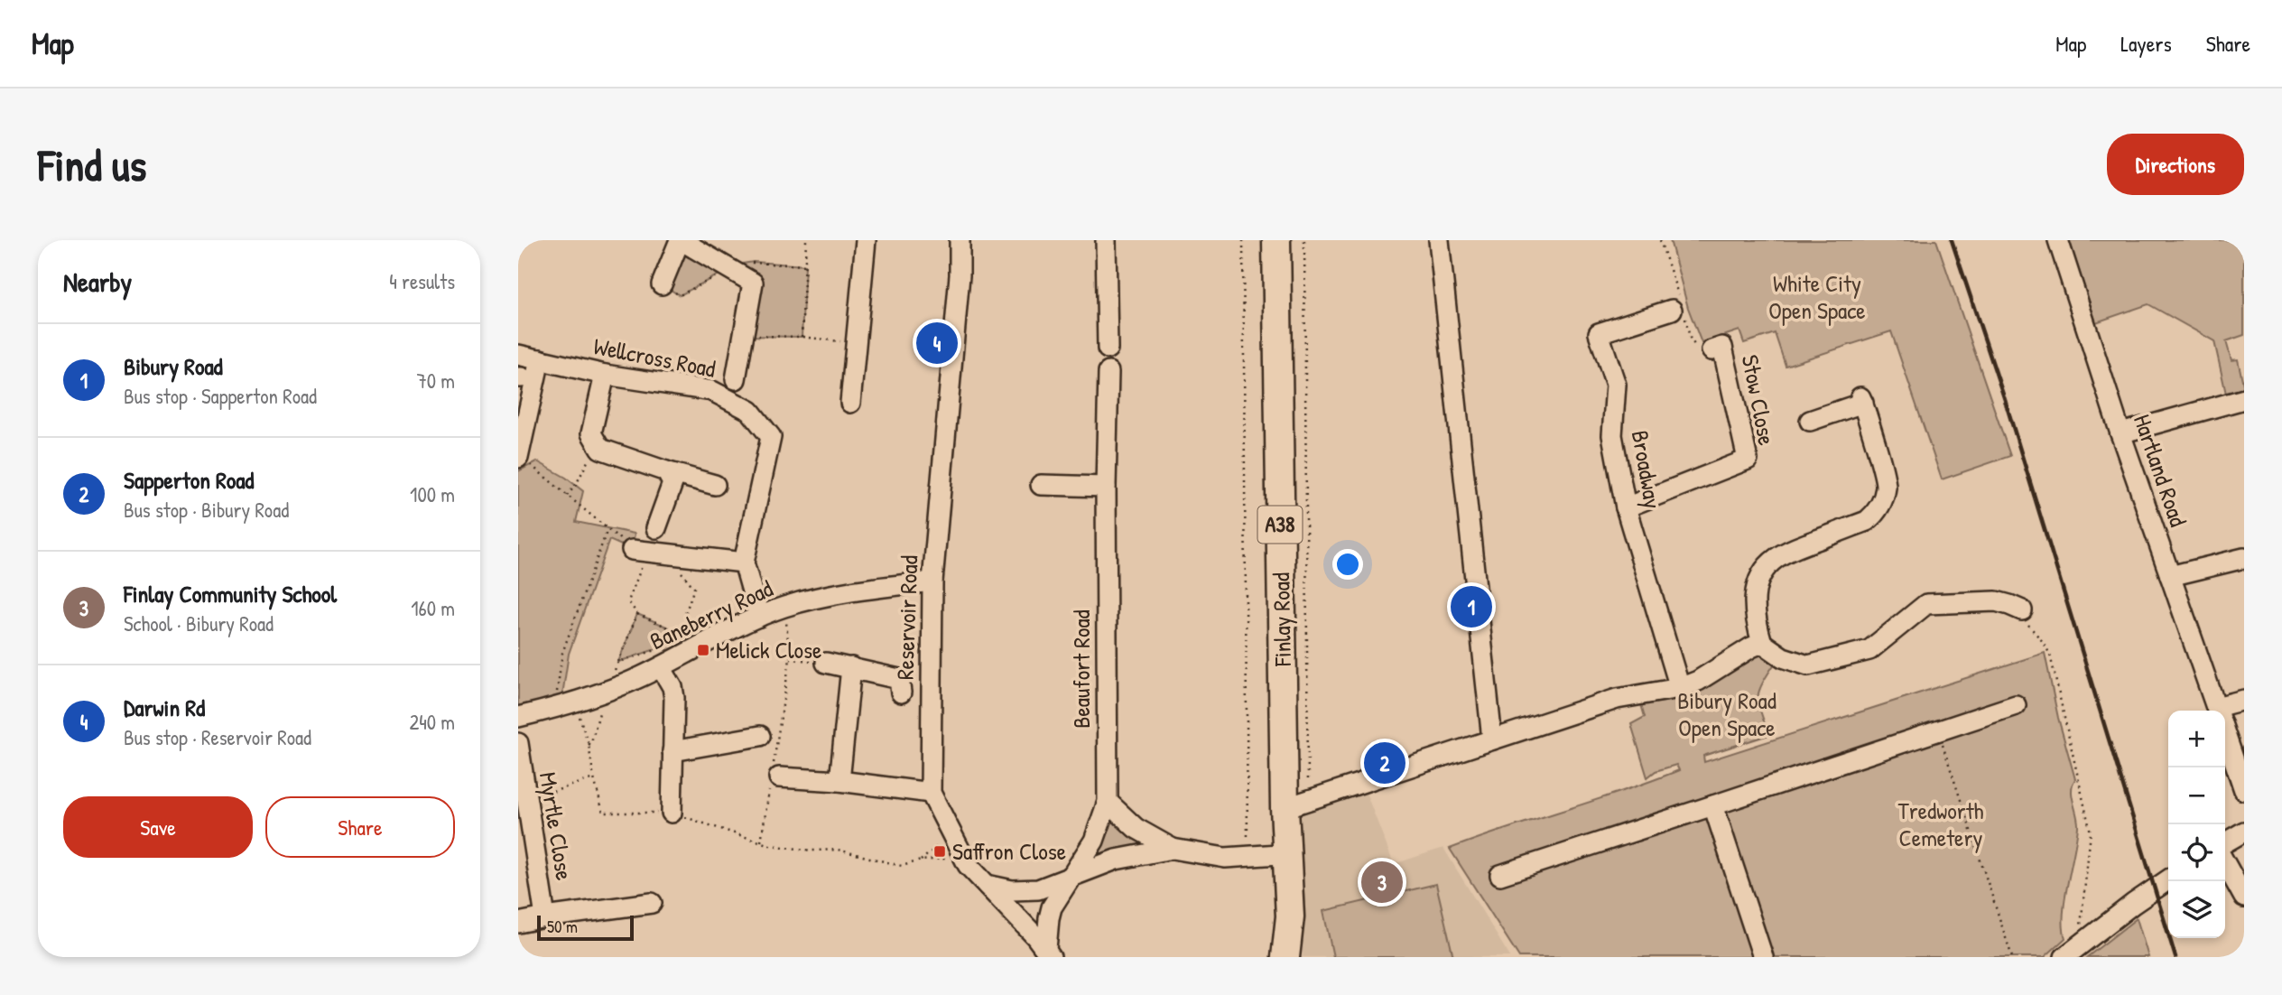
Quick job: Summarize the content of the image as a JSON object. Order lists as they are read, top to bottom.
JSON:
{
  "streets": {
    "highway": ["A38", "Finlay Road"],
    "street": [
      "Wellcross Road",
      "Stow Close",
      "Broadway",
      "Hartland Road",
      "Baneberry Road",
      "Reservoir Road",
      "Beaufort Road",
      "Myrtle Close"
    ]
  },
  "crossings": [
    ["Wellcross Road", "Baneberry Road"],
    ["Stow Close", "Broadway"],
    ["A38", "Finlay Road"],
    ["Baneberry Road", "Reservoir Road"],
    ["Reservoir Road", "Beaufort Road"]
  ],
  "parks": ["White City Open Space", "Bibury Road Open Space", "Tredworth Cemetery"],
  "places": {
    "transit": ["Melick Close", "Saffron Close"]
  },
  "scale_bar": "50 m",
  "page": {
    "header": "Map",
    "nav": ["Map", "Layers", "Share"],
    "buttons": [
      "Directions",
      ["Save", "Share"]
    ],
    "title": "Find us",
    "heading": ["Nearby", "4 results"],
    "pins": [
      "4",
      "1",
      "2",
      "3"
    ],
    "list": [
      {
        "mark": "1",
        "name": "Bibury Road",
        "note": "Bus stop · Sapperton Road",
        "value": "70 m"
      },
      {
        "mark": "2",
        "name": "Sapperton Road",
        "note": "Bus stop · Bibury Road",
        "value": "100 m"
      },
      {
        "mark": "3",
        "name": "Finlay Community School",
        "note": "School · Bibury Road",
        "value": "160 m"
      },
      {
        "mark": "4",
        "name": "Darwin Rd",
        "note": "Bus stop · Reservoir Road",
        "value": "240 m"
      }
    ],
    "map_buttons": ["+", "−"],
    "scale": "50 m"
  }
}
